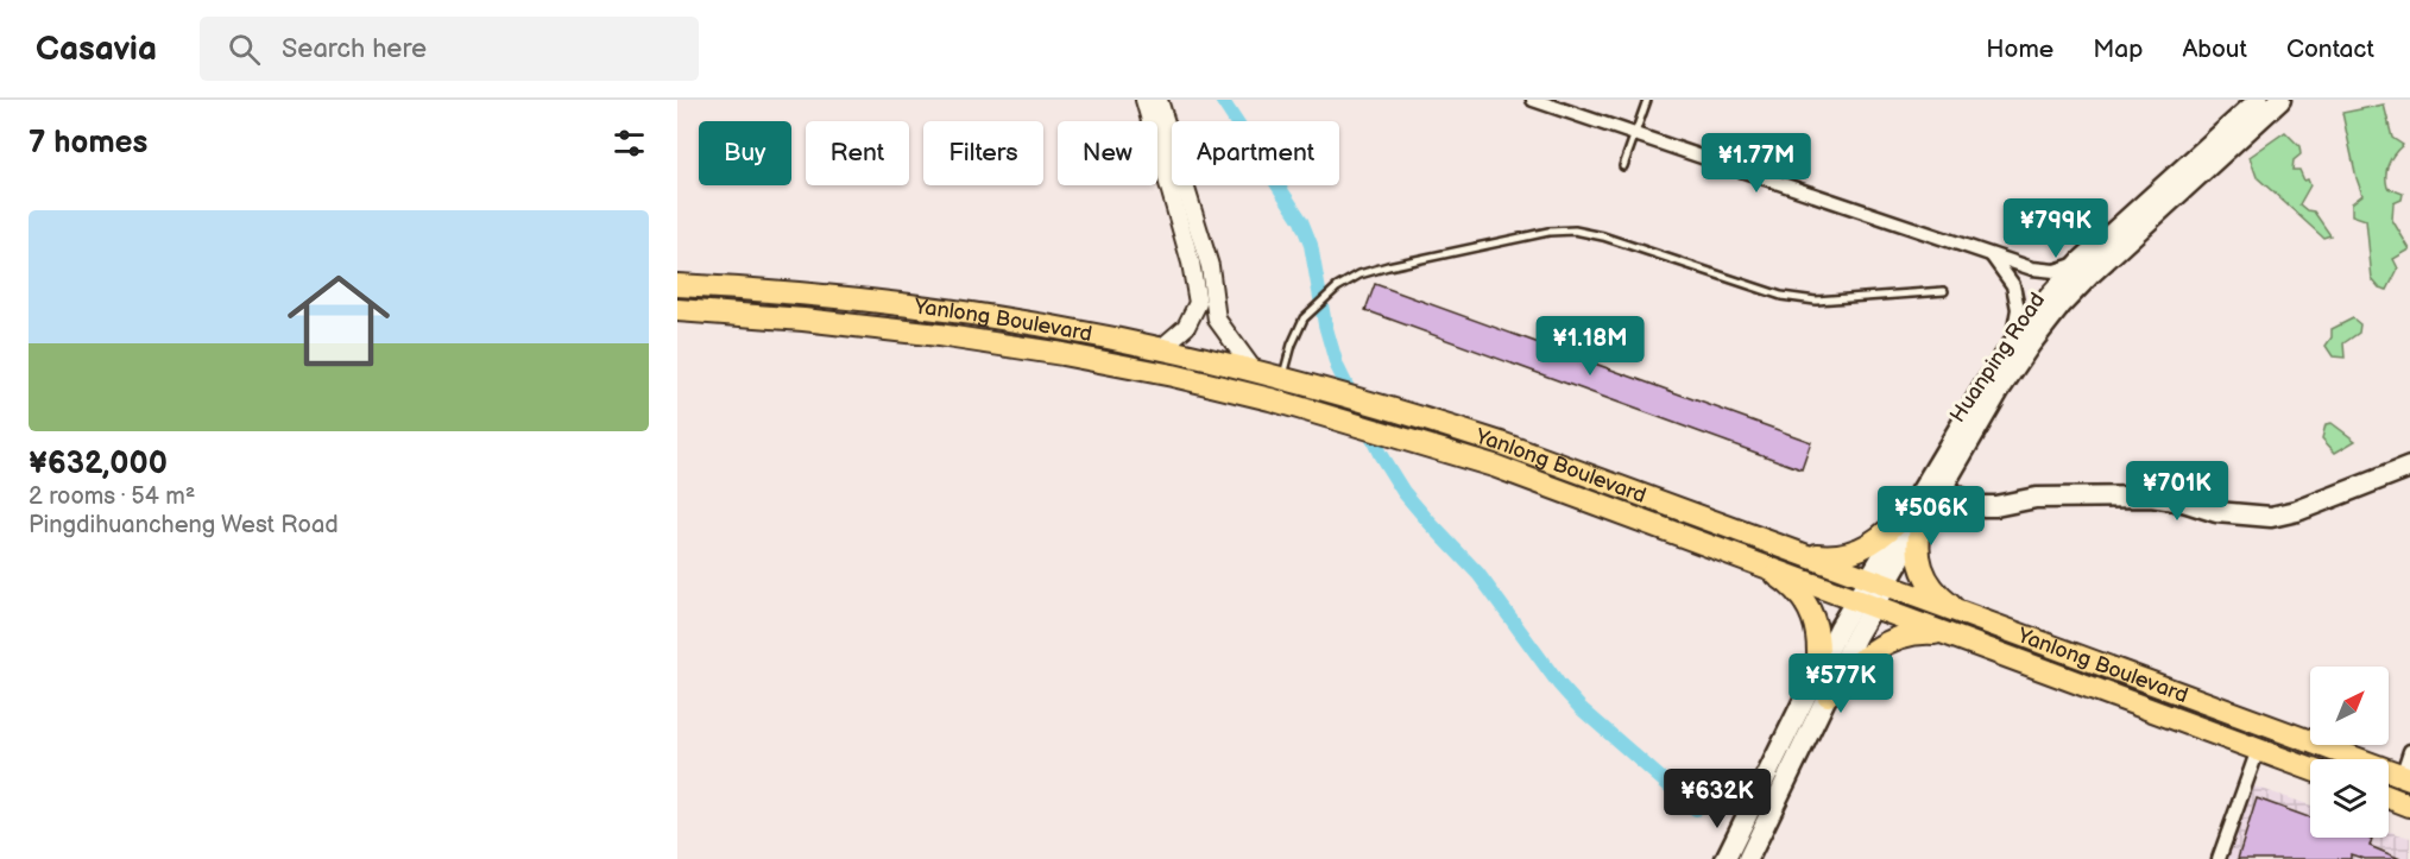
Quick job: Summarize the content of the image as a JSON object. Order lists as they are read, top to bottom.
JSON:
{
  "streets": {
    "main road": ["Yanlong Boulevard", "Huanping Road"]
  },
  "crossings": [
    ["Yanlong Boulevard", "Huanping Road"]
  ],
  "north": "top right",
  "page": {
    "header": "Casavia",
    "search": "Search here",
    "nav": [
      "Home",
      "Map",
      "About",
      "Contact"
    ],
    "heading": "7 homes",
    "chip": [
      "Buy",
      "Rent",
      "Filters",
      "New",
      "Apartment"
    ],
    "price": [
      "¥1.77M",
      "¥799K",
      "¥1.18M",
      "¥701K",
      "¥506K",
      "¥577K",
      "¥632K"
    ],
    "list": [
      {
        "name": "¥632,000",
        "note": "2 rooms · 54 m² · Pingdihuancheng West Road"
      }
    ]
  }
}
